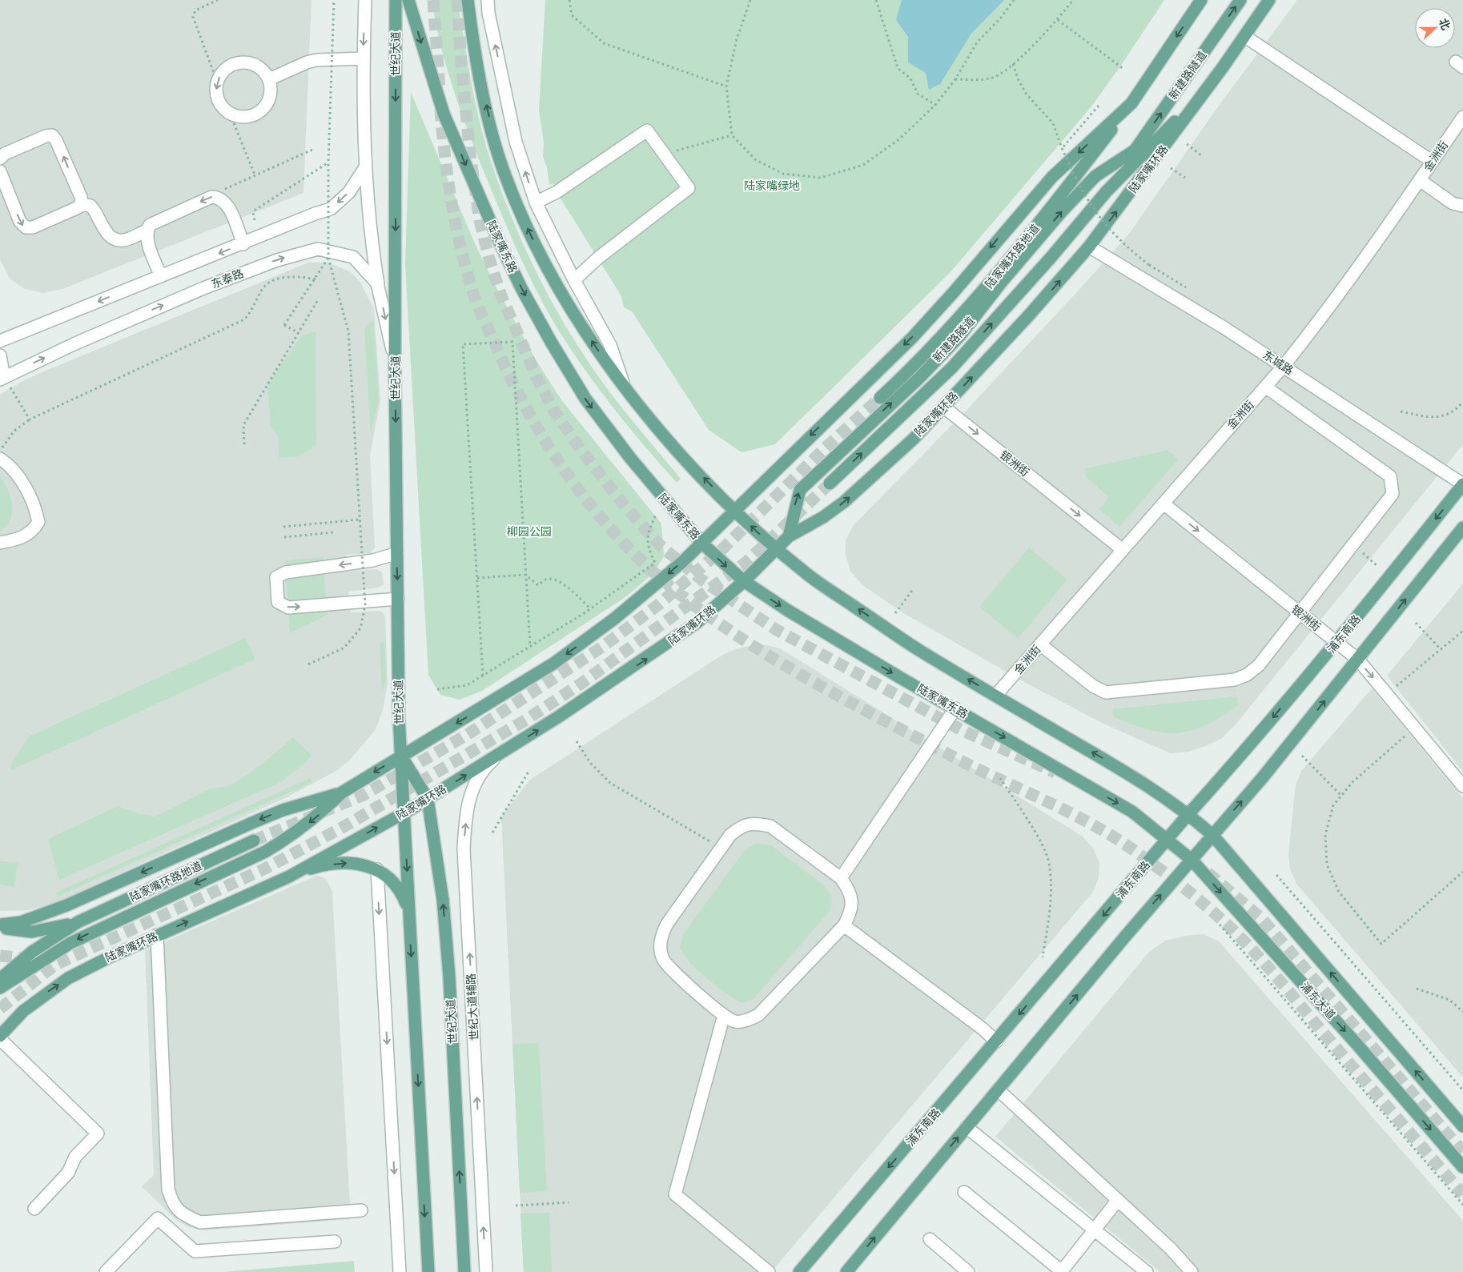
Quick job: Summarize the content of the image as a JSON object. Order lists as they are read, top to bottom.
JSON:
{
  "streets": {
    "main road": [
      "世纪大道",
      "新建路隧道",
      "陆家嘴环路",
      "陆家嘴东路",
      "陆家嘴环路地道",
      "浦东南路",
      "浦东大道"
    ],
    "street": [
      "金洲街",
      "东泰路",
      "东城路",
      "银洲街",
      "世纪大道辅路"
    ]
  },
  "crossings": [
    ["世纪大道", "陆家嘴环路"],
    ["世纪大道", "东泰路"],
    ["新建路隧道", "陆家嘴环路"],
    ["金洲街", "东城路"],
    ["金洲街", "银洲街"],
    ["陆家嘴环路", "陆家嘴东路"],
    ["陆家嘴环路", "东城路"],
    ["陆家嘴环路", "银洲街"],
    ["陆家嘴环路", "世纪大道辅路"],
    ["陆家嘴东路", "浦东南路"],
    ["陆家嘴东路", "浦东大道"],
    ["东城路", "浦东南路"],
    ["银洲街", "浦东南路"],
    ["浦东南路", "浦东大道"]
  ],
  "one_way": ["银洲街"],
  "parks": ["陆家嘴绿地", "柳园公园"],
  "north": "right"
}
